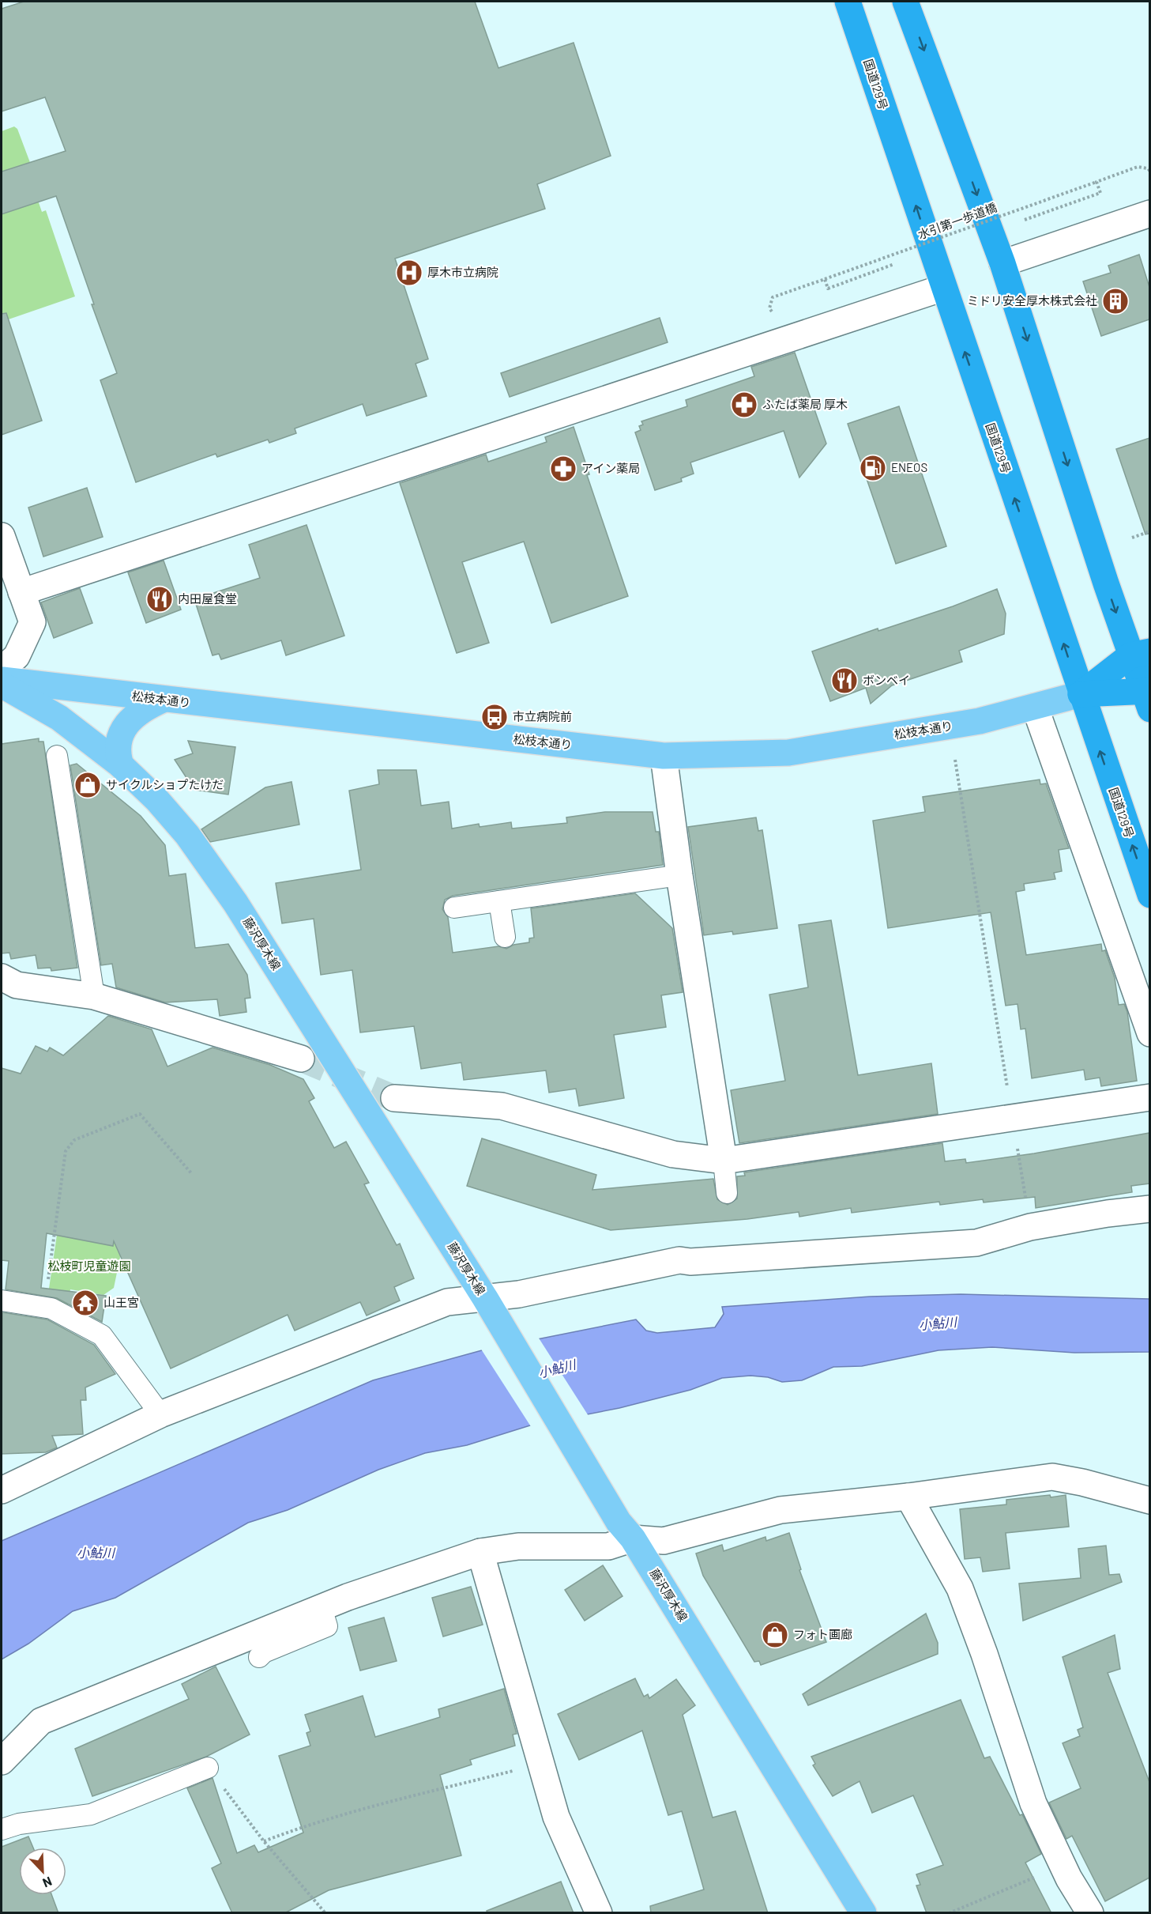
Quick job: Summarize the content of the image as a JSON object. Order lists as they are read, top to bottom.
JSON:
{
  "streets": {
    "highway": ["国道129号"],
    "main road": ["松枝本通り", "藤沢厚木線"],
    "path": ["水引第一歩道橋"]
  },
  "crossings": [
    ["国道129号", "松枝本通り"]
  ],
  "water": ["小鮎川"],
  "parks": ["松枝町児童遊園"],
  "places": {
    "hospital": ["厚木市立病院"],
    "building": ["ミドリ安全厚木株式会社"],
    "pharmacy": ["ふたば薬局 厚木", "アイン薬局"],
    "fuel station": ["ENEOS"],
    "restaurant": ["内田屋食堂", "ボンベイ"],
    "bus stop": ["市立病院前"],
    "shop": ["サイクルショプたけだ", "フォト画廊"],
    "temple": ["山王宮"]
  },
  "north": "bottom right"
}
